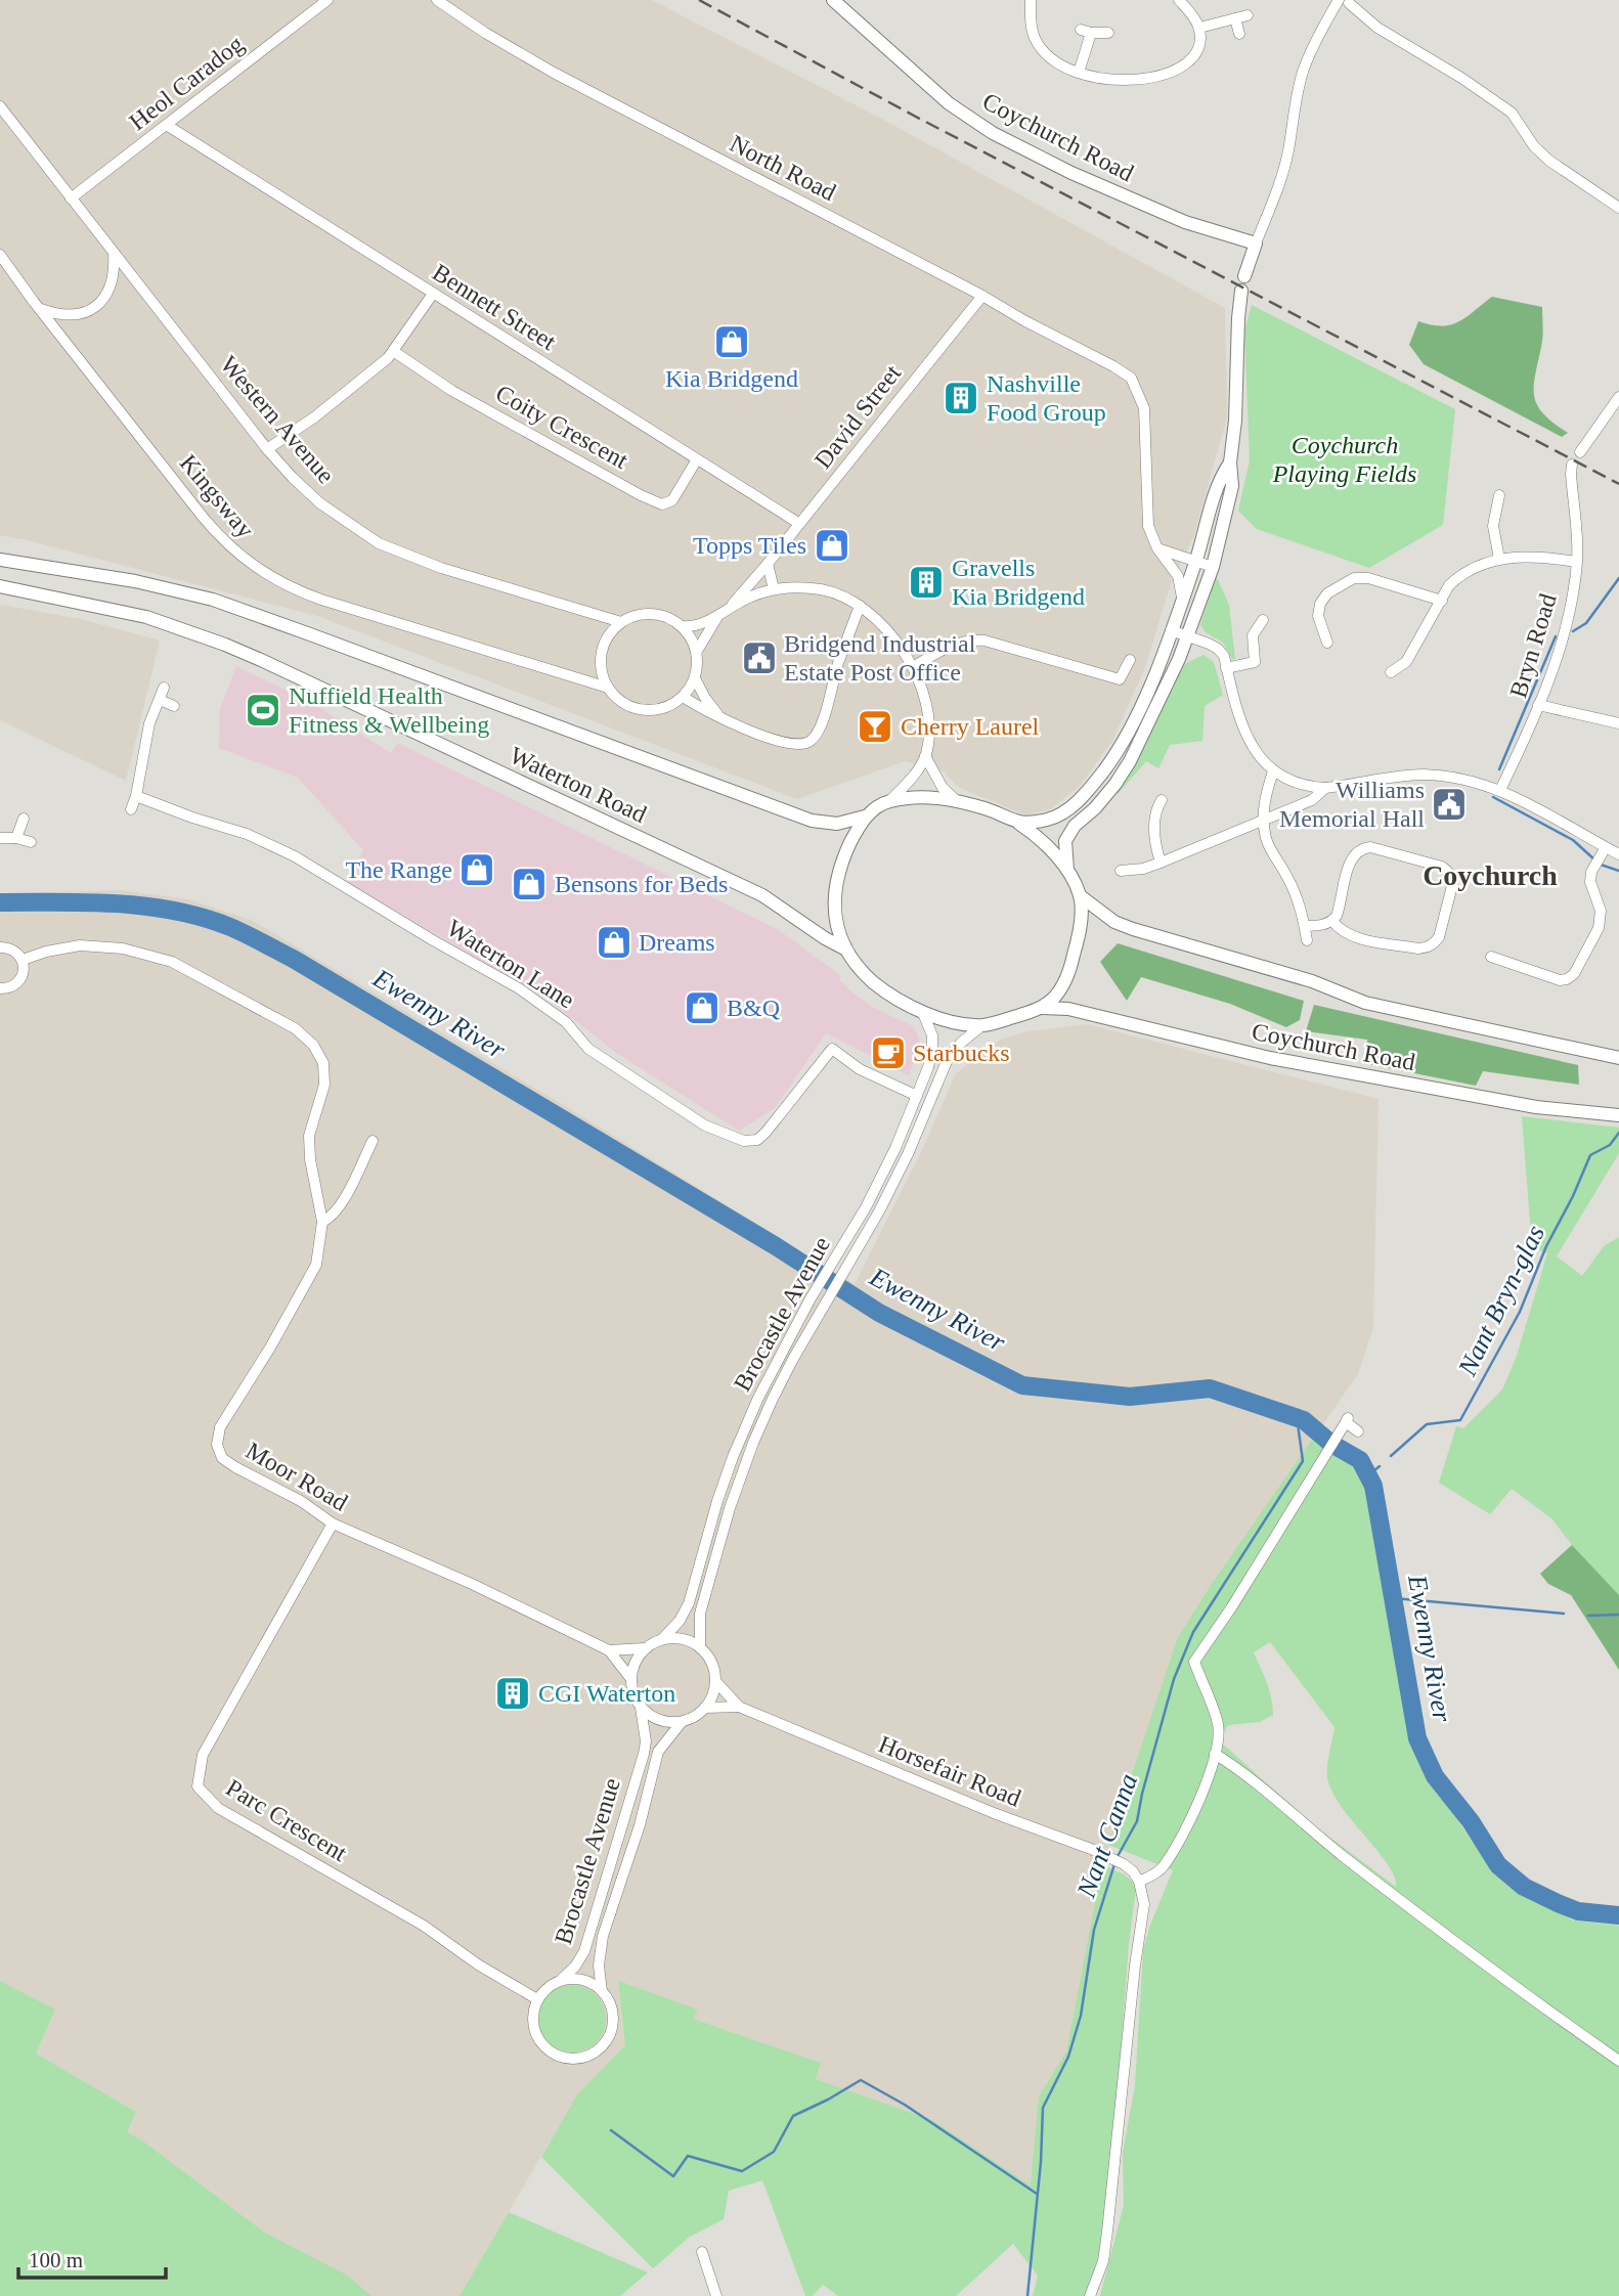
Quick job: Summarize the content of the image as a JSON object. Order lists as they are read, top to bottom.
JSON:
{
  "streets": {
    "main road": ["Coychurch Road", "Waterton Road"],
    "street": [
      "Heol Caradog",
      "North Road",
      "Bennett Street",
      "David Street",
      "Western Avenue",
      "Coity Crescent",
      "Kingsway",
      "Bryn Road",
      "Waterton Lane",
      "Brocastle Avenue",
      "Moor Road",
      "Horsefair Road",
      "Parc Crescent"
    ]
  },
  "crossings": [
    ["Heol Caradog", "Bennett Street"],
    ["Heol Caradog", "Western Avenue"],
    ["Coychurch Road", "Waterton Road"],
    ["Coychurch Road", "Brocastle Avenue"],
    ["North Road", "David Street"],
    ["Bennett Street", "David Street"],
    ["Bennett Street", "Coity Crescent"],
    ["Western Avenue", "Kingsway"],
    ["Waterton Road", "Brocastle Avenue"],
    ["Waterton Lane", "Brocastle Avenue"],
    ["Brocastle Avenue", "Moor Road"],
    ["Brocastle Avenue", "Horsefair Road"],
    ["Brocastle Avenue", "Parc Crescent"],
    ["Moor Road", "Horsefair Road"],
    ["Moor Road", "Parc Crescent"]
  ],
  "districts": ["Coychurch"],
  "water": ["Ewenny River", "Nant Bryn-glas", "Nant Canna"],
  "parks": ["Coychurch Playing Fields"],
  "places": {
    "shop": [
      "Kia Bridgend",
      "Topps Tiles",
      "The Range",
      "Bensons for Beds",
      "Dreams",
      "B&Q"
    ],
    "building": ["Nashville Food Group", "Gravells Kia Bridgend", "CGI Waterton"],
    "public building": ["Bridgend Industrial Estate Post Office", "Williams Memorial Hall"],
    "sports": ["Nuffield Health Fitness & Wellbeing"],
    "bar": ["Cherry Laurel"],
    "cafe": ["Starbucks"]
  },
  "scale_bar": "100 m"
}
